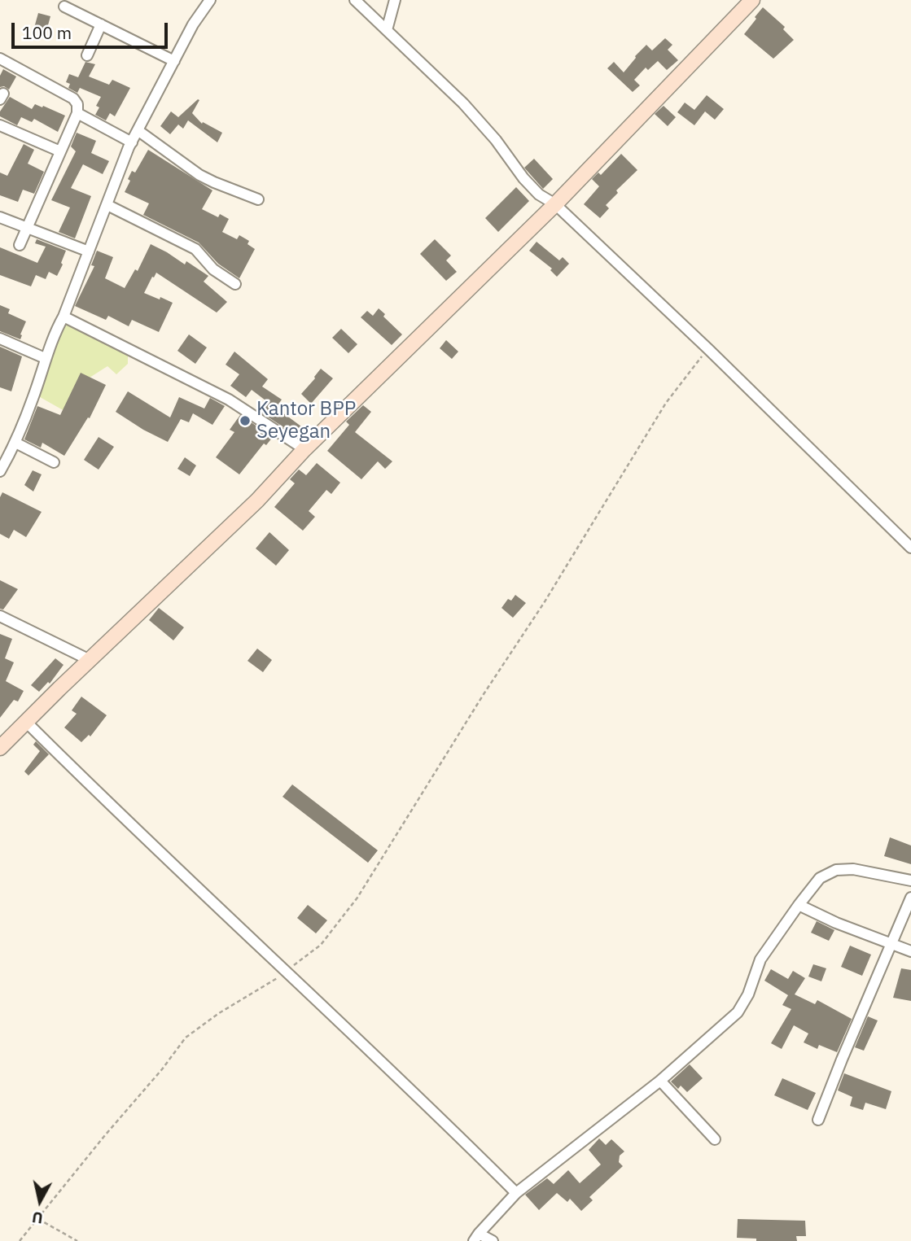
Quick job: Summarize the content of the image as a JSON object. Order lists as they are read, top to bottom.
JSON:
{
  "places": ["Kantor BPP Seyegan"],
  "scale_bar": "100 m",
  "north": "bottom"
}
